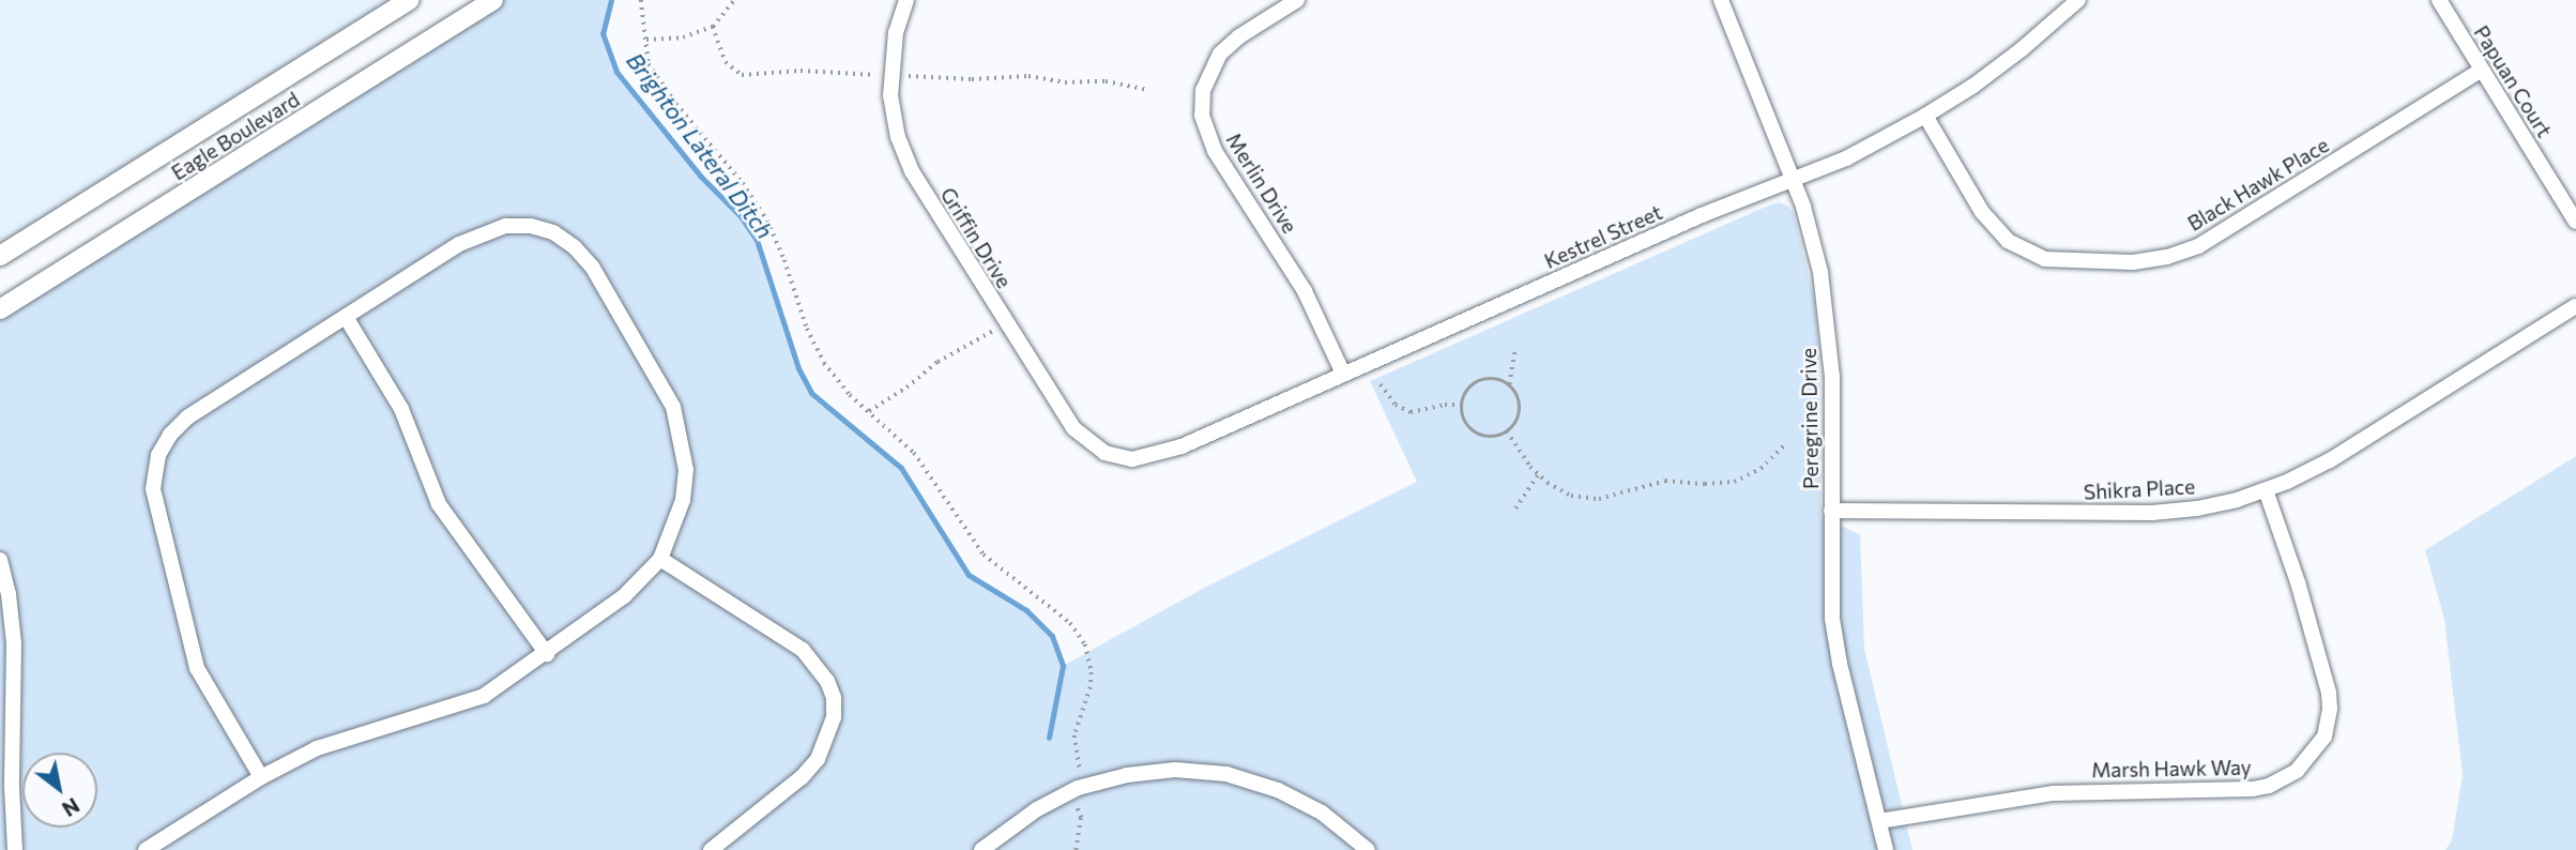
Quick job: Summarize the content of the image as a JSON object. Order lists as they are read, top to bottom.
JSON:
{
  "streets": {
    "street": [
      "Papuan Court",
      "Eagle Boulevard",
      "Merlin Drive",
      "Black Hawk Place",
      "Kestrel Street",
      "Griffin Drive",
      "Peregrine Drive",
      "Shikra Place",
      "Marsh Hawk Way"
    ]
  },
  "crossings": [
    ["Papuan Court", "Black Hawk Place"],
    ["Merlin Drive", "Kestrel Street"],
    ["Black Hawk Place", "Kestrel Street"],
    ["Kestrel Street", "Griffin Drive"],
    ["Kestrel Street", "Peregrine Drive"],
    ["Peregrine Drive", "Shikra Place"],
    ["Peregrine Drive", "Marsh Hawk Way"],
    ["Shikra Place", "Marsh Hawk Way"]
  ],
  "water": ["Brighton Lateral Ditch"],
  "north": "bottom right"
}
